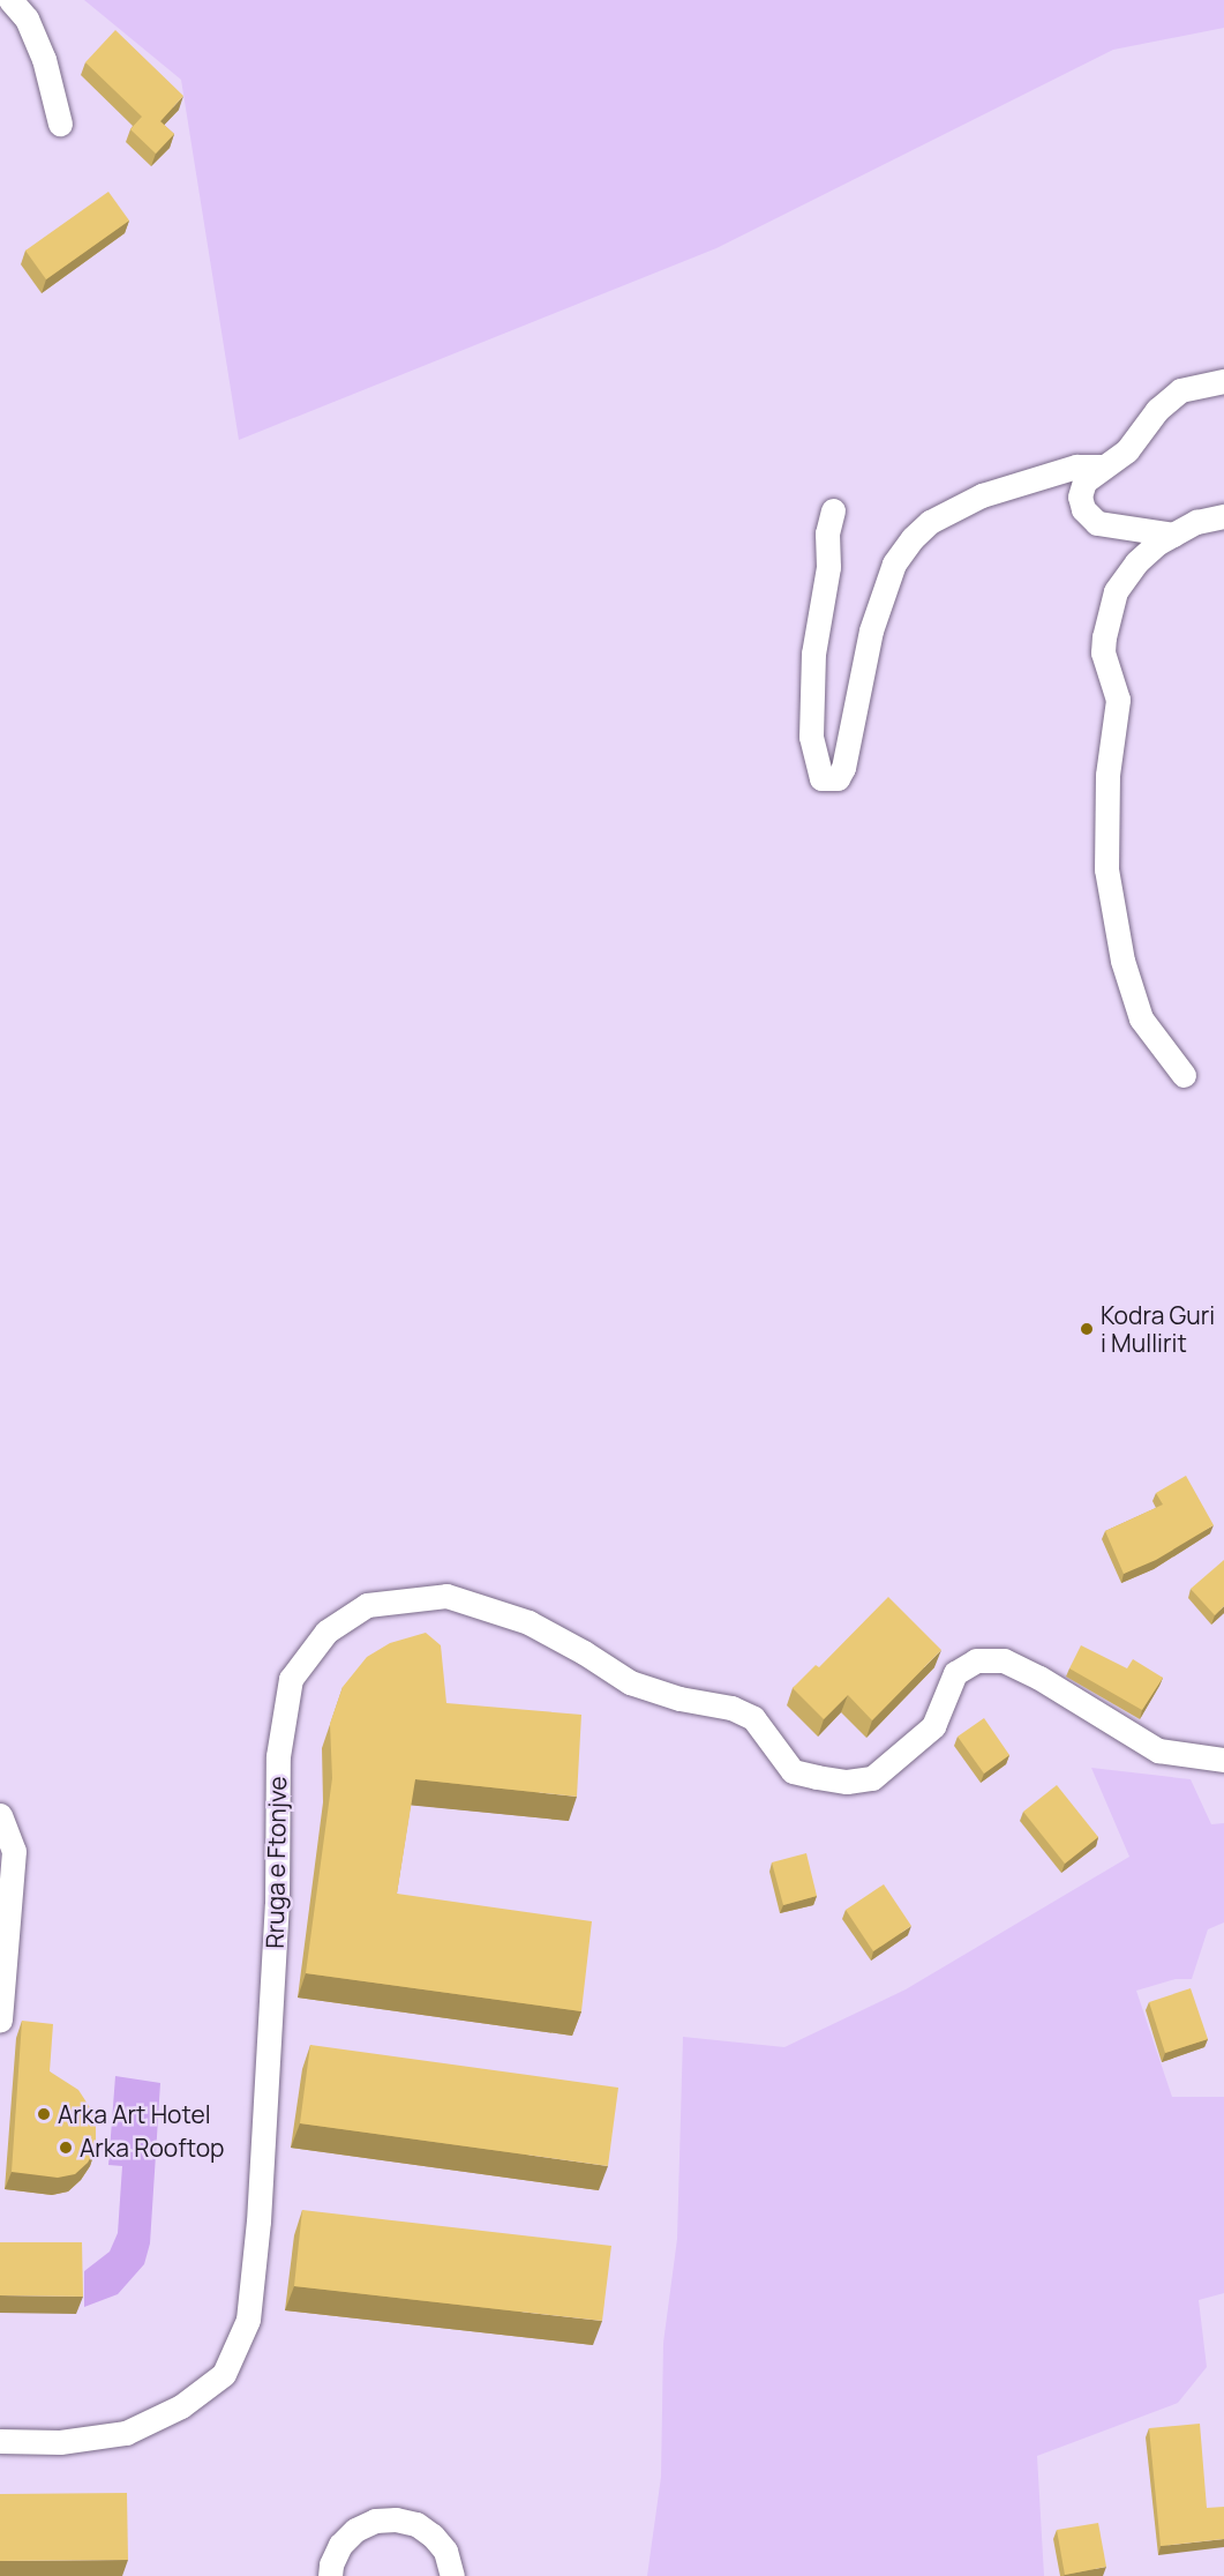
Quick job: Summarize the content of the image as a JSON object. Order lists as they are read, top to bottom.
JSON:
{
  "streets": {
    "street": ["Rruga e Ftonjve"]
  },
  "places": ["Kodra Guri i Mullirit", "Arka Art Hotel", "Arka Rooftop"]
}
